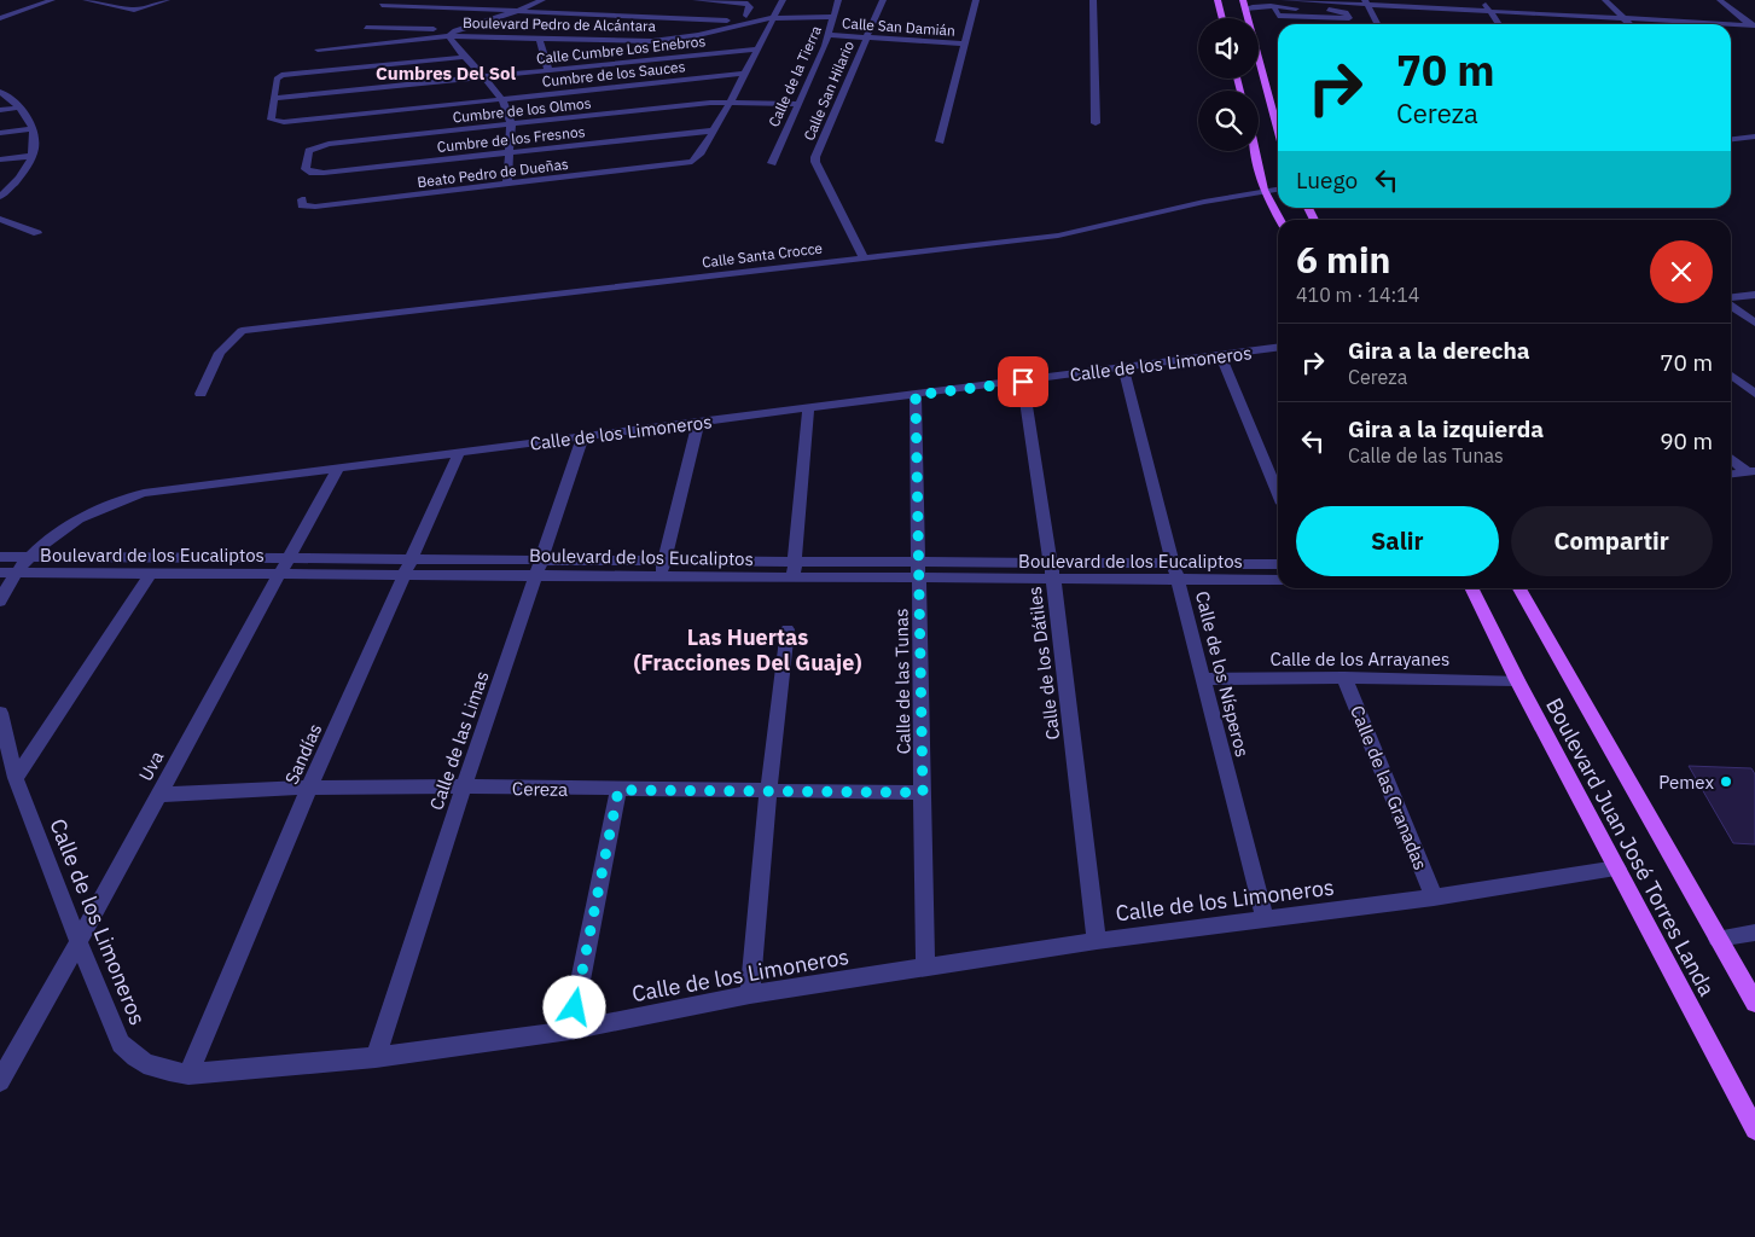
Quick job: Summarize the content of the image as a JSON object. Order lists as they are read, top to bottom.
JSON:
{
  "streets": {
    "main road": ["Boulevard Juan José Torres Landa"],
    "street": [
      "Boulevard Pedro de Alcántara",
      "Calle San Damián",
      "Calle Cumbre Los Enebros",
      "Cumbre de los Sauces",
      "Calle de la Tierra",
      "Calle San Hilario",
      "Cumbre de los Olmos",
      "Cumbre de los Fresnos",
      "Beato Pedro de Dueñas",
      "Calle Santa Crocce",
      "Calle de los Limoneros",
      "Boulevard de los Eucaliptos",
      "Calle de los Arrayanes",
      "Calle de los Dátiles",
      "Calle de los Nísperos",
      "Calle de las Tunas",
      "Calle de las Limas",
      "Sandías",
      "Uva",
      "Calle de las Granadas",
      "Cereza"
    ]
  },
  "crossings": [
    ["Boulevard Pedro de Alcántara", "Calle de la Tierra"],
    ["Calle San Damián", "Calle de la Tierra"],
    ["Calle San Damián", "Calle San Hilario"],
    ["Calle Cumbre Los Enebros", "Cumbre de los Sauces"],
    ["Calle de la Tierra", "Cumbre de los Olmos"],
    ["Calle San Hilario", "Calle Santa Crocce"],
    ["Cumbre de los Olmos", "Cumbre de los Fresnos"],
    ["Cumbre de los Fresnos", "Beato Pedro de Dueñas"],
    ["Calle de los Limoneros", "Boulevard de los Eucaliptos"],
    ["Calle de los Limoneros", "Calle de los Dátiles"],
    ["Calle de los Limoneros", "Calle de los Nísperos"],
    ["Calle de los Limoneros", "Calle de las Tunas"],
    ["Calle de los Limoneros", "Calle de las Limas"],
    ["Calle de los Limoneros", "Sandías"],
    ["Calle de los Limoneros", "Uva"],
    ["Calle de los Limoneros", "Calle de las Granadas"],
    ["Calle de los Limoneros", "Boulevard Juan José Torres Landa"],
    ["Boulevard de los Eucaliptos", "Calle de los Dátiles"],
    ["Boulevard de los Eucaliptos", "Calle de los Nísperos"],
    ["Boulevard de los Eucaliptos", "Calle de las Tunas"],
    ["Boulevard de los Eucaliptos", "Calle de las Limas"],
    ["Boulevard de los Eucaliptos", "Sandías"],
    ["Boulevard de los Eucaliptos", "Uva"],
    ["Calle de los Arrayanes", "Calle de los Nísperos"],
    ["Calle de los Arrayanes", "Calle de las Granadas"],
    ["Calle de los Arrayanes", "Boulevard Juan José Torres Landa"],
    ["Calle de las Tunas", "Cereza"],
    ["Calle de las Limas", "Cereza"],
    ["Sandías", "Cereza"],
    ["Uva", "Cereza"]
  ],
  "districts": ["Cumbres Del Sol", "Las Huertas (Fracciones Del Guaje)"],
  "places": ["Pemex"],
  "page": {
    "turn": ["70 m", "Cereza"],
    "then": "Luego",
    "heading": ["6 min", "410 m · 14:14"],
    "list": [
      {
        "name": "Gira a la derecha",
        "note": "Cereza",
        "value": "70 m"
      },
      {
        "name": "Gira a la izquierda",
        "note": "Calle de las Tunas",
        "value": "90 m"
      }
    ],
    "buttons": ["Salir", "Compartir"]
  }
}
